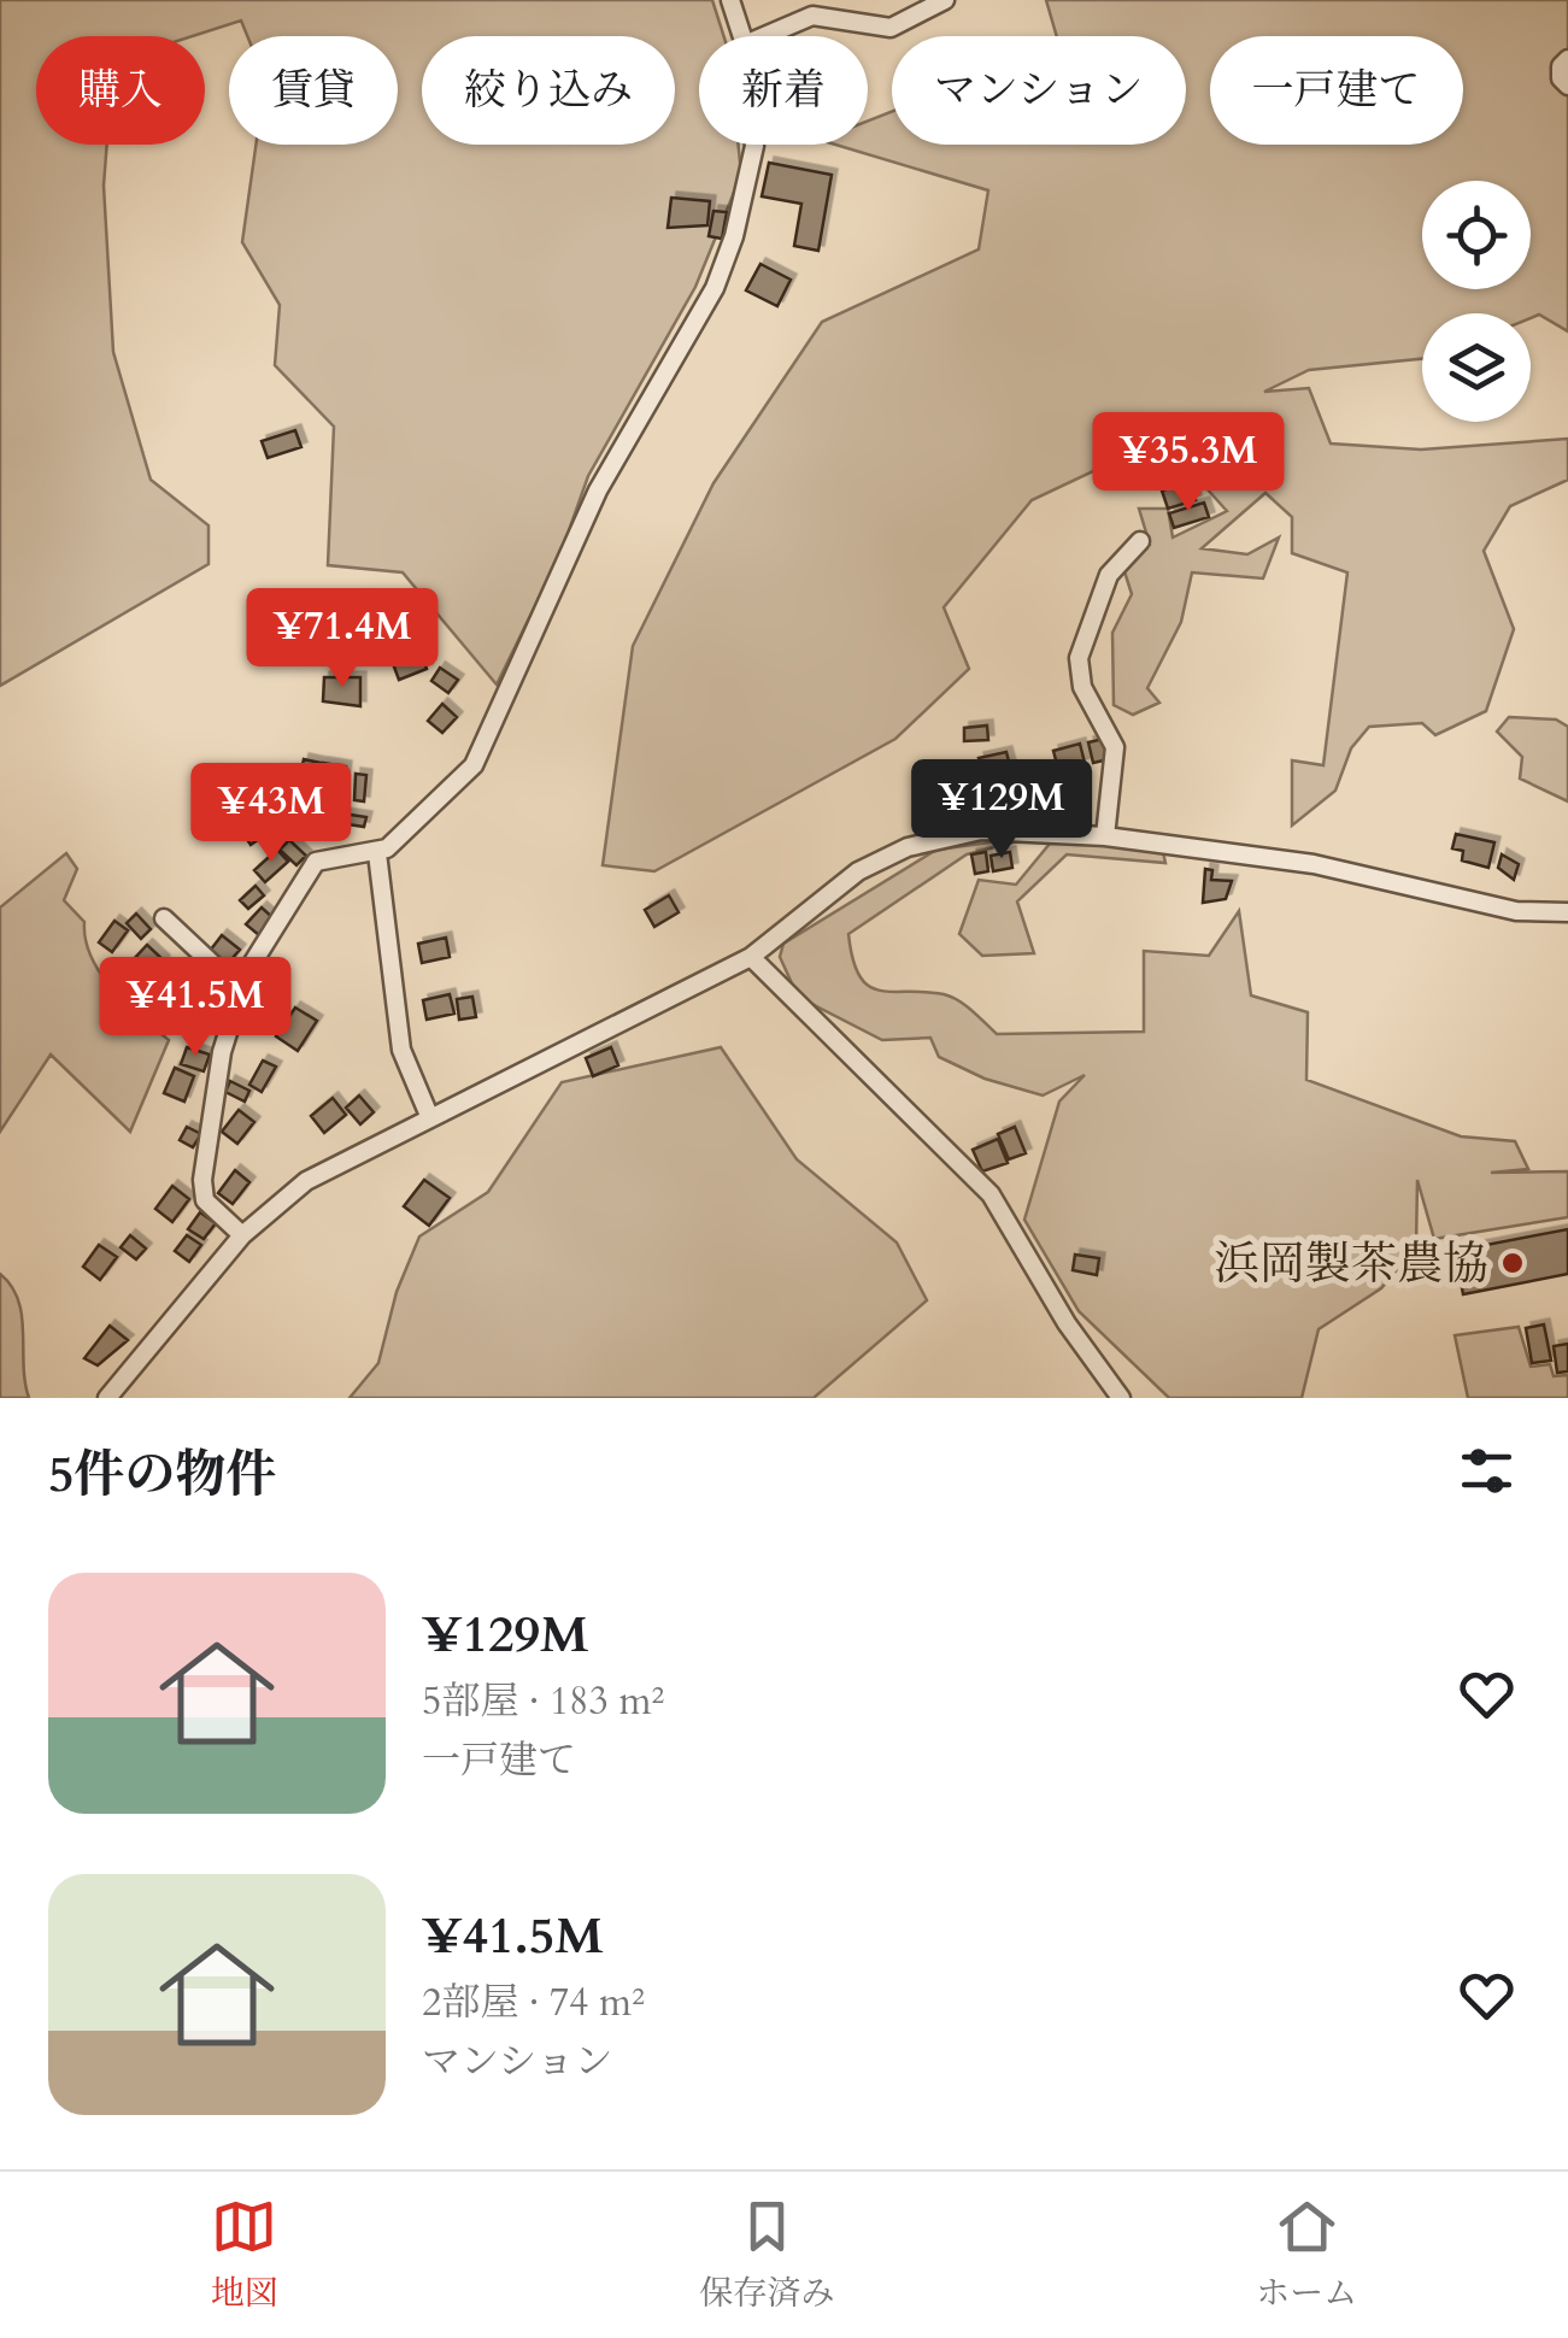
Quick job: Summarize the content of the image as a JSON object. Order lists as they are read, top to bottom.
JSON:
{
  "places": ["浜岡製茶農協"],
  "page": {
    "chip": [
      "購入",
      "賃貸",
      "絞り込み",
      "新着",
      "マンション",
      "一戸建て"
    ],
    "price": [
      "¥35.3M",
      "¥71.4M",
      "¥129M",
      "¥43M",
      "¥41.5M"
    ],
    "heading": "5件の物件",
    "list": [
      {
        "name": "¥129M",
        "note": "5部屋 · 183 m² · 一戸建て"
      },
      {
        "name": "¥41.5M",
        "note": "2部屋 · 74 m² · マンション"
      }
    ],
    "tabs": ["地図", "保存済み", "ホーム"]
  }
}
